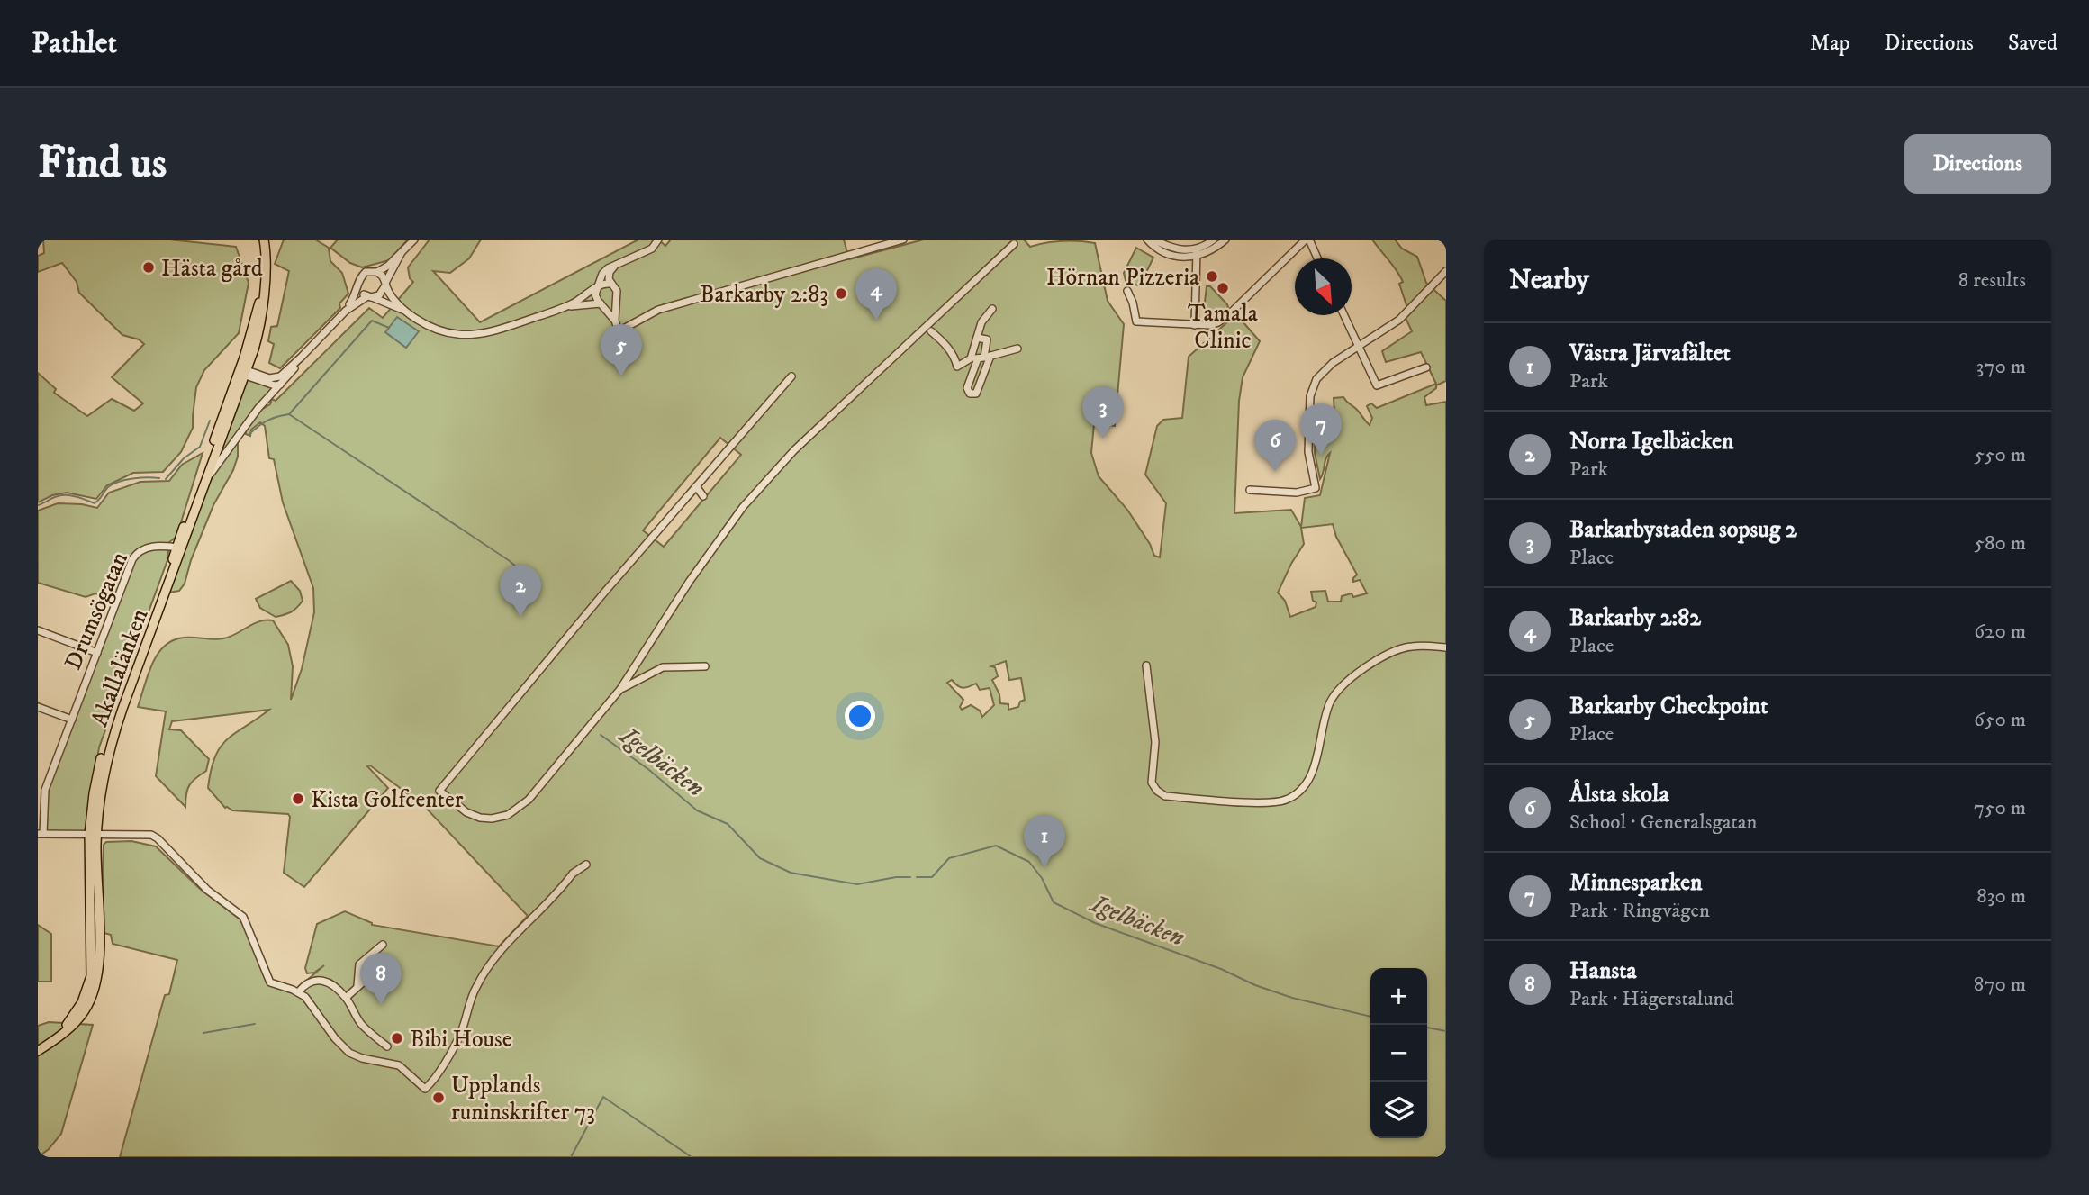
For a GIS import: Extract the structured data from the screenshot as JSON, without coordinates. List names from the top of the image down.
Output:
{
  "streets": {
    "main road": ["Akallalänken"],
    "street": ["Drumsögatan"]
  },
  "crossings": [
    ["Drumsögatan", "Akallalänken"]
  ],
  "water": ["Igelbäcken"],
  "places": [
    "Hästa gård",
    "Hörnan Pizzeria",
    "Tamala Clinic",
    "Barkarby 2:83",
    "Kista Golfcenter",
    "Bibi House",
    "Upplands runinskrifter 73"
  ],
  "north": "bottom right",
  "page": {
    "header": "Pathlet",
    "nav": ["Map", "Directions", "Saved"],
    "buttons": "Directions",
    "title": "Find us",
    "heading": ["Nearby", "8 results"],
    "pins": [
      "4",
      "5",
      "3",
      "7",
      "6",
      "2",
      "1",
      "8"
    ],
    "list": [
      {
        "mark": "1",
        "name": "Västra Järvafältet",
        "note": "Park",
        "value": "370 m"
      },
      {
        "mark": "2",
        "name": "Norra Igelbäcken",
        "note": "Park",
        "value": "550 m"
      },
      {
        "mark": "3",
        "name": "Barkarbystaden sopsug 2",
        "note": "Place",
        "value": "580 m"
      },
      {
        "mark": "4",
        "name": "Barkarby 2:82",
        "note": "Place",
        "value": "620 m"
      },
      {
        "mark": "5",
        "name": "Barkarby Checkpoint",
        "note": "Place",
        "value": "650 m"
      },
      {
        "mark": "6",
        "name": "Ålsta skola",
        "note": "School · Generalsgatan",
        "value": "750 m"
      },
      {
        "mark": "7",
        "name": "Minnesparken",
        "note": "Park · Ringvägen",
        "value": "830 m"
      },
      {
        "mark": "8",
        "name": "Hansta",
        "note": "Park · Hägerstalund",
        "value": "870 m"
      }
    ],
    "map_buttons": ["+", "−"]
  }
}
